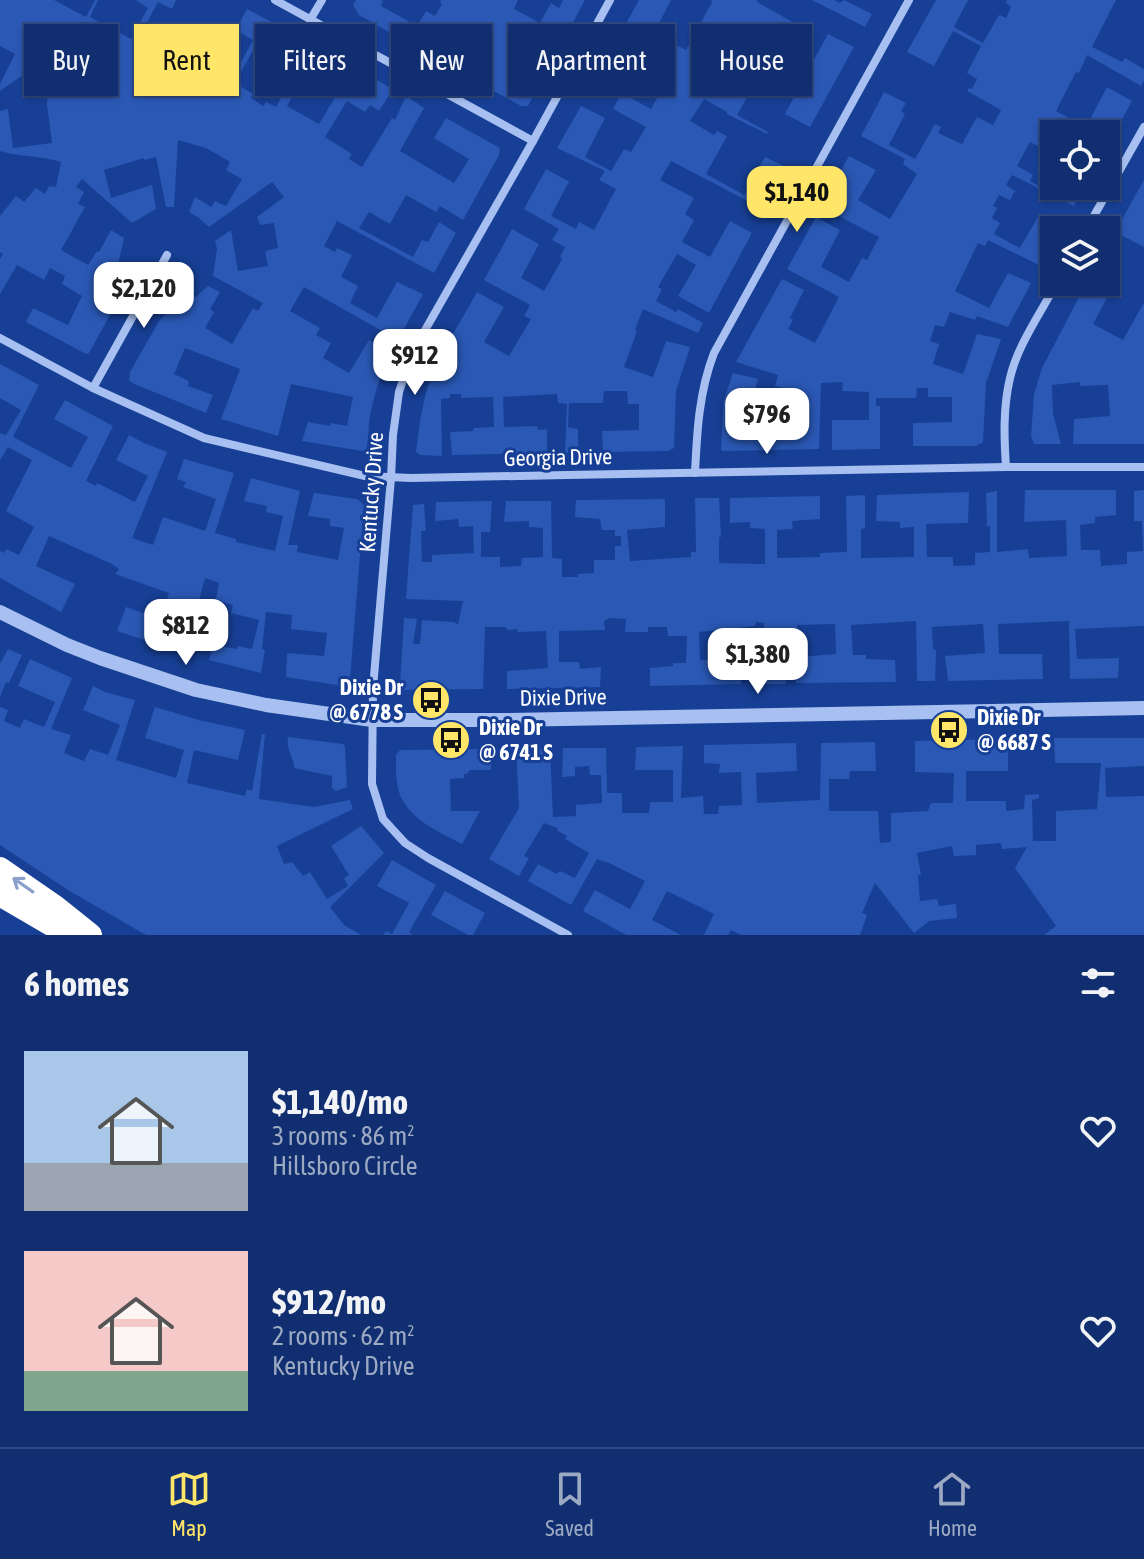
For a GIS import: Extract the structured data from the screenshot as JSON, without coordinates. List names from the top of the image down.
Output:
{
  "streets": {
    "street": ["Georgia Drive", "Kentucky Drive", "Dixie Drive"]
  },
  "crossings": [
    ["Georgia Drive", "Kentucky Drive"],
    ["Kentucky Drive", "Dixie Drive"]
  ],
  "places": {
    "bus stop": ["Dixie Dr @ 6778 S", "Dixie Dr @ 6687 S", "Dixie Dr @ 6741 S"]
  },
  "page": {
    "chip": [
      "Buy",
      "Rent",
      "Filters",
      "New",
      "Apartment",
      "House"
    ],
    "price": [
      "$1,140",
      "$2,120",
      "$912",
      "$796",
      "$812",
      "$1,380"
    ],
    "heading": "6 homes",
    "list": [
      {
        "name": "$1,140/mo",
        "note": "3 rooms · 86 m² · Hillsboro Circle"
      },
      {
        "name": "$912/mo",
        "note": "2 rooms · 62 m² · Kentucky Drive"
      }
    ],
    "tabs": ["Map", "Saved", "Home"]
  }
}
